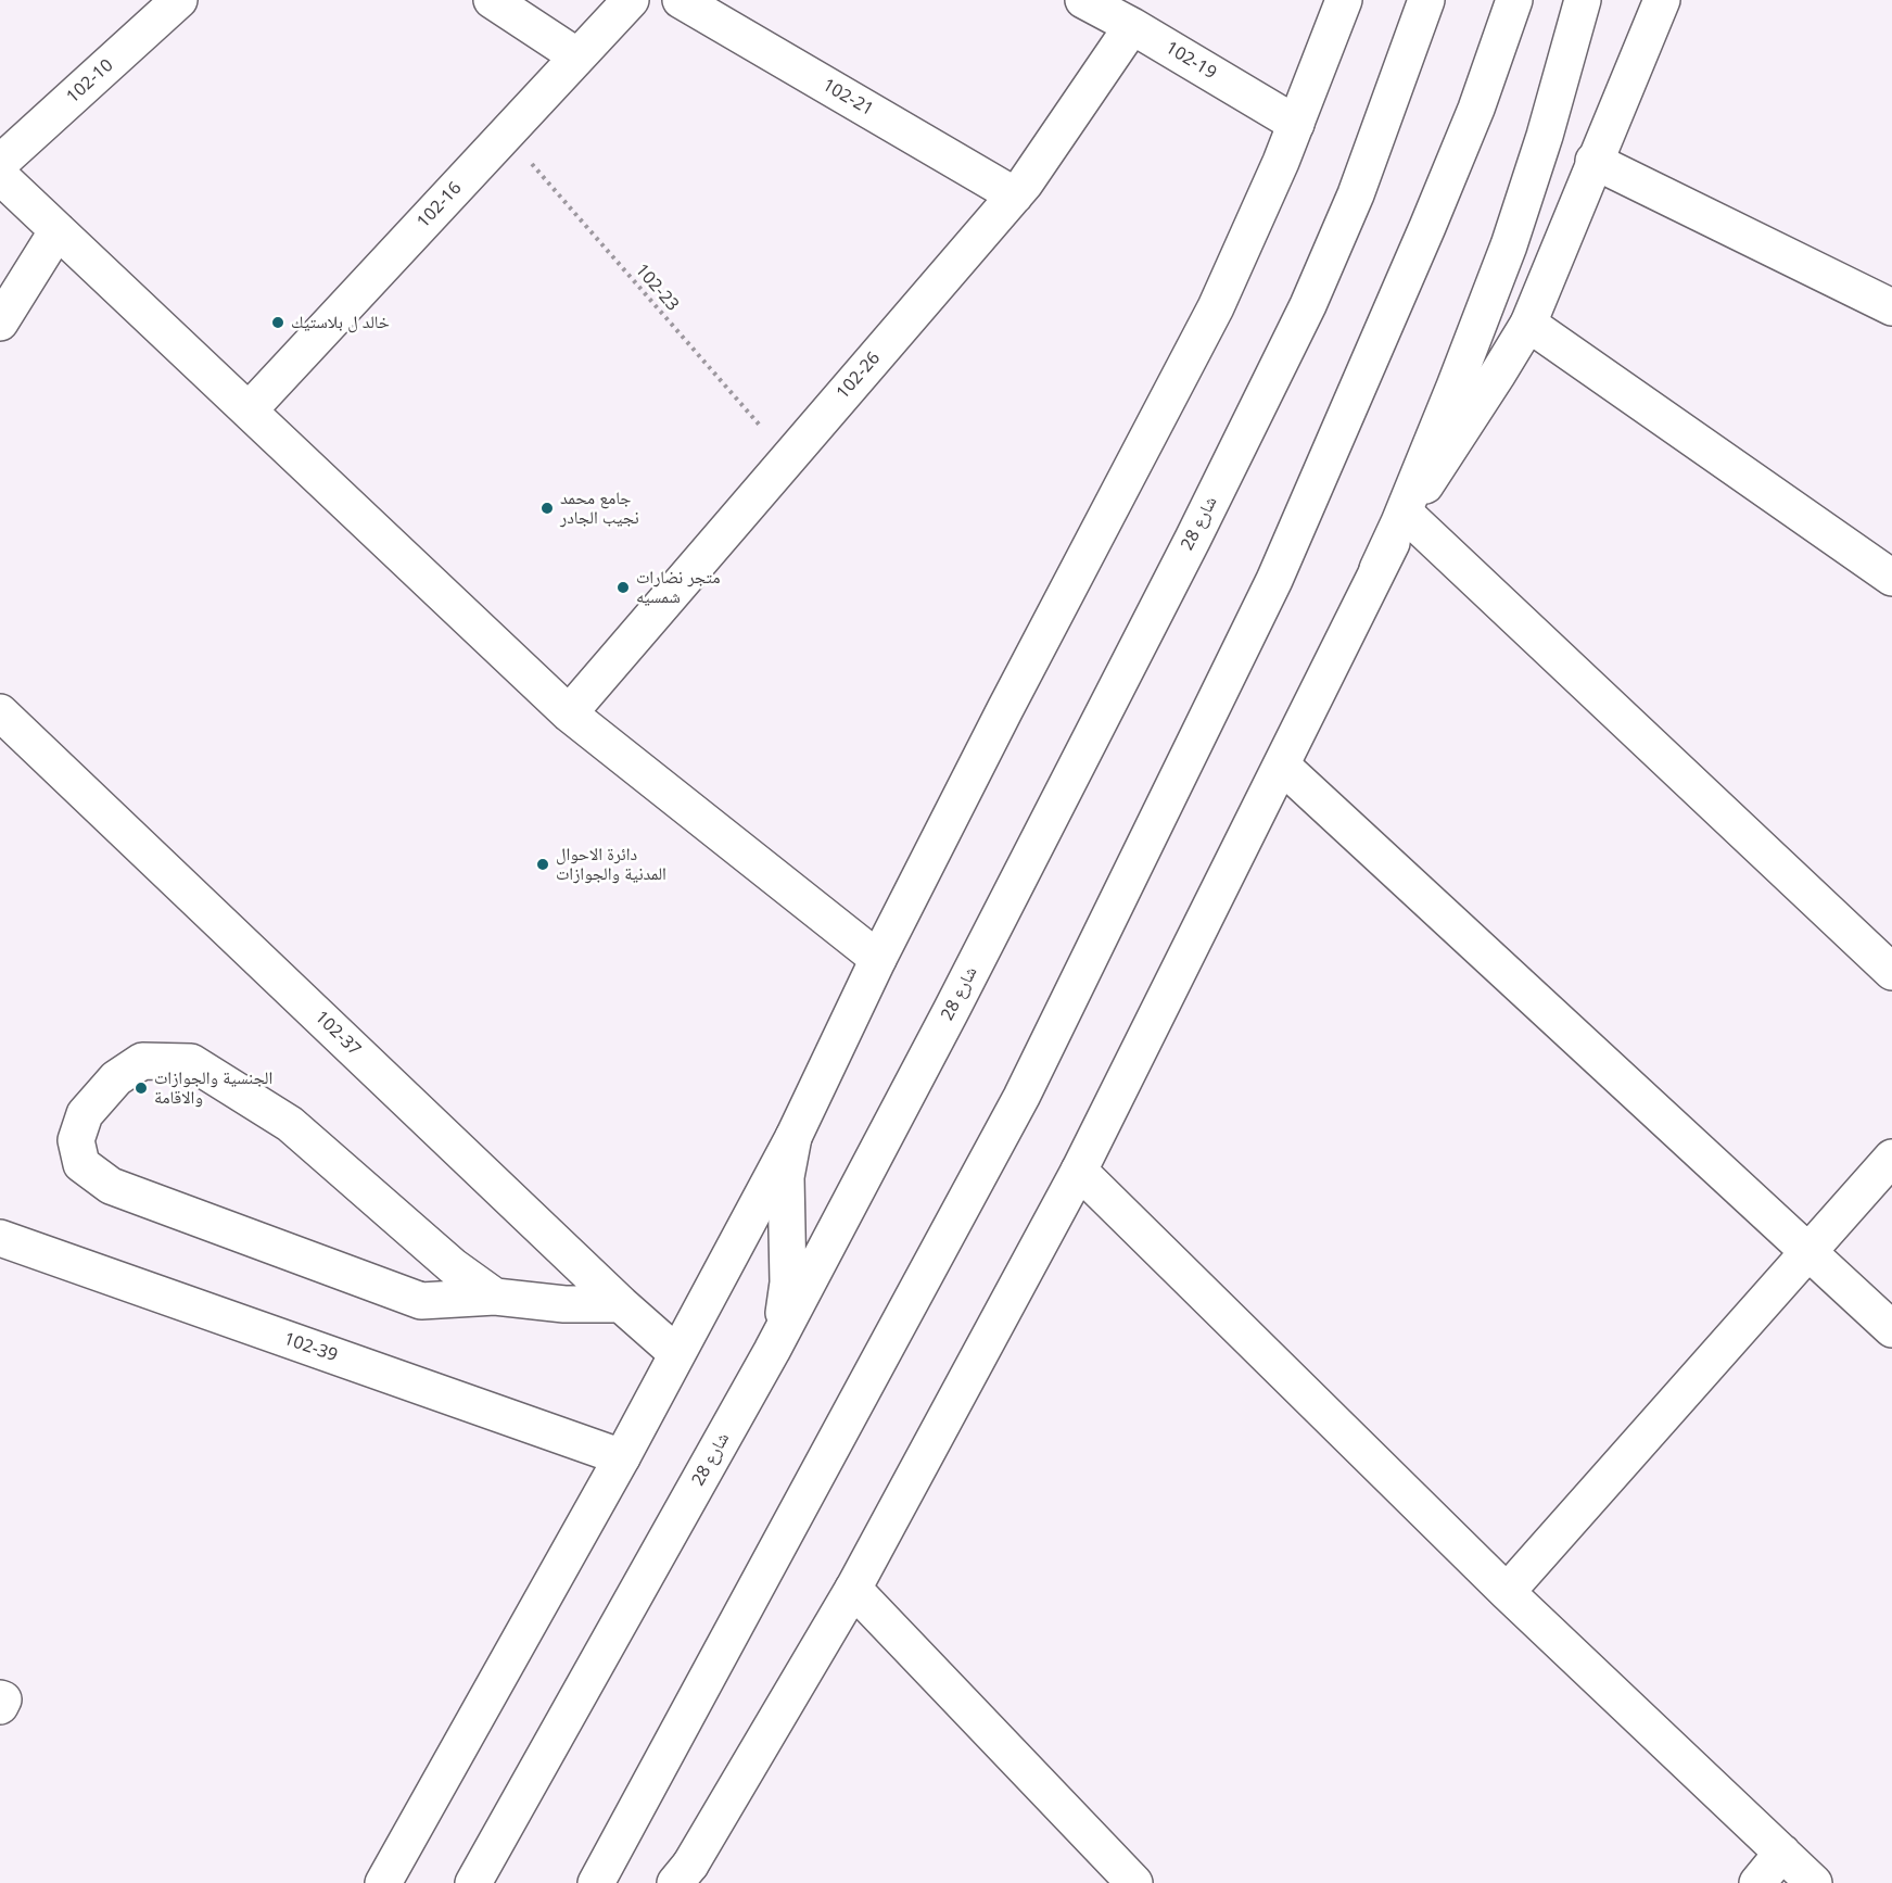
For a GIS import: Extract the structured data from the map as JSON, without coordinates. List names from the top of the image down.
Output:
{
  "streets": {
    "main road": [
      "102-19",
      "102-10",
      "102-21",
      "102-16",
      "102-26",
      "شارع 28",
      "102-37",
      "102-39"
    ],
    "path": ["102-23"]
  },
  "crossings": [
    ["102-19", "102-26"],
    ["102-21", "102-26"],
    ["102-16", "102-23"],
    ["102-23", "102-26"]
  ],
  "places": [
    "خالد ل بلاستيك",
    "جامع محمد نجيب الجادر",
    "متجر نضارات شمسيه",
    "دائرة الاحوال المدنية والجوازات",
    "الجنسية والجوازات والاقامة"
  ]
}
